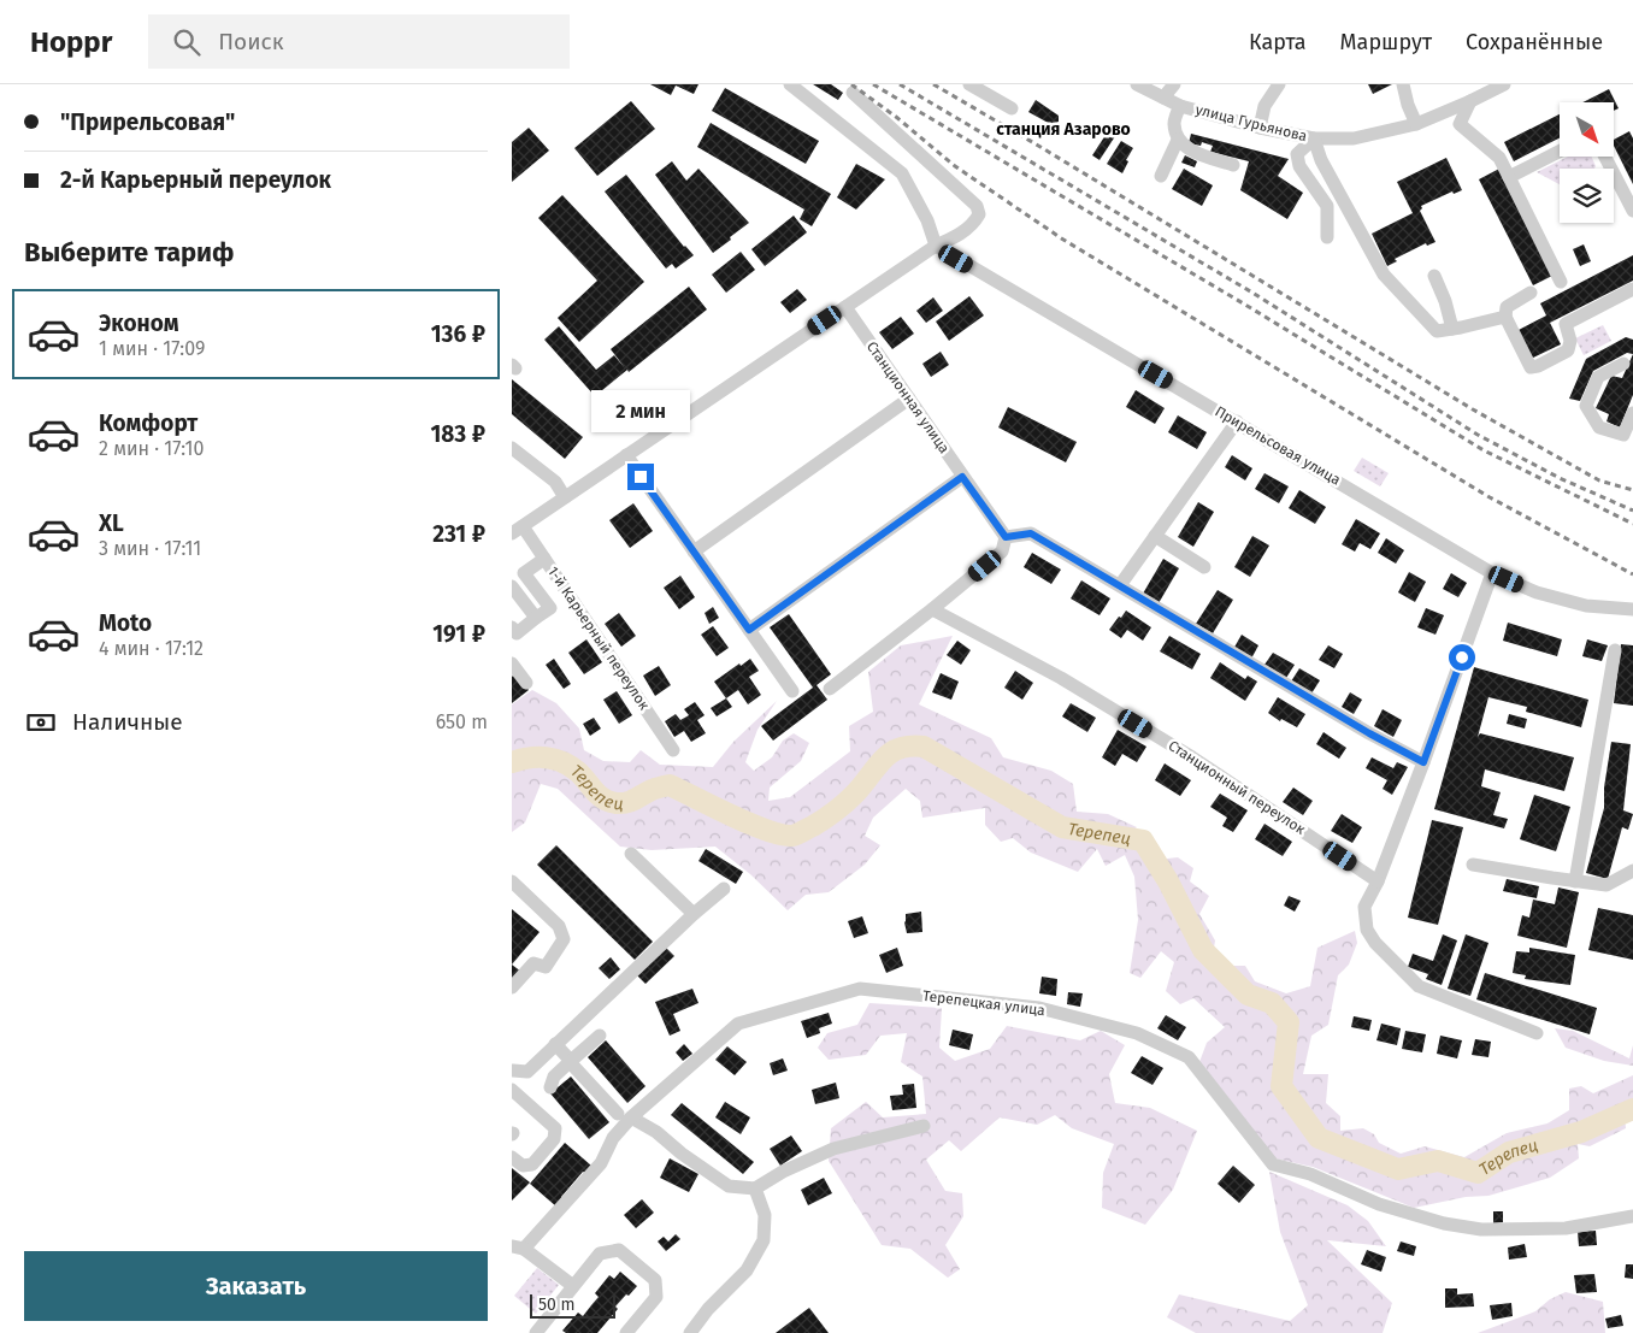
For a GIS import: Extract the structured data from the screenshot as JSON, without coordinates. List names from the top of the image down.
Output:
{
  "streets": {
    "street": [
      "улица Гурьянова",
      "Станционная улица",
      "Прирельсовая улица",
      "1-й Карьерный переулок",
      "Станционный переулок",
      "Терепецкая улица"
    ]
  },
  "districts": ["станция Азарово"],
  "water": ["Терепец"],
  "scale_bar": "50 m",
  "north": "bottom right",
  "page": {
    "header": "Hoppr",
    "search": "Поиск",
    "nav": ["Карта", "Маршрут", "Сохранённые"],
    "banner": ["\"Прирельсовая\"", "2-й Карьерный переулок"],
    "heading": "Выберите тариф",
    "list": [
      {
        "name": "Эконом",
        "note": "1 мин · 17:09",
        "value": "136 ₽"
      },
      {
        "name": "Комфорт",
        "note": "2 мин · 17:10",
        "value": "183 ₽"
      },
      {
        "name": "XL",
        "note": "3 мин · 17:11",
        "value": "231 ₽"
      },
      {
        "name": "Moto",
        "note": "4 мин · 17:12",
        "value": "191 ₽"
      }
    ],
    "bubble": "2 мин",
    "pay": ["Наличные", "650 m"],
    "buttons": "Заказать",
    "scale": "50 m"
  }
}
